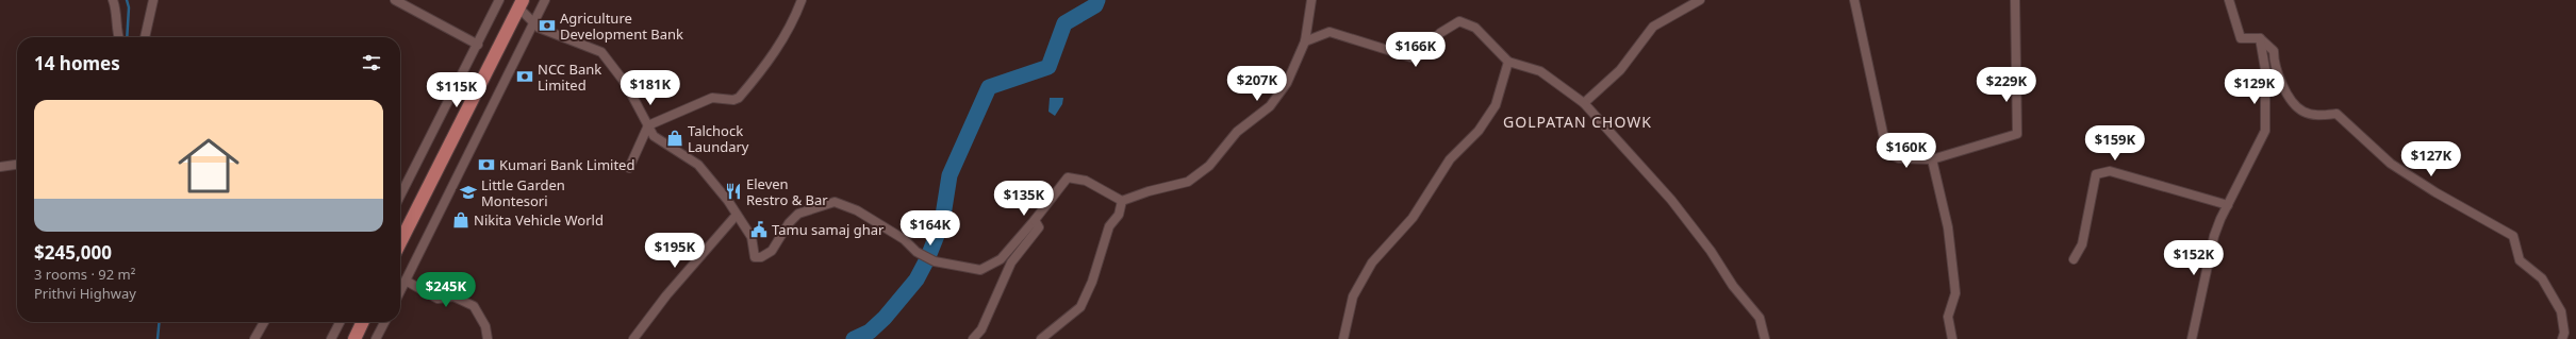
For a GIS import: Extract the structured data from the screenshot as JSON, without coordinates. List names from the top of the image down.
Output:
{
  "districts": ["GOLPATAN CHOWK"],
  "places": {
    "bank": ["Agriculture Development Bank", "NCC Bank Limited", "Kumari Bank Limited"],
    "shop": ["Talchock Laundary", "Nikita Vehicle World"],
    "restaurant": ["Eleven Restro & Bar"],
    "school or university": ["Little Garden Montesori"],
    "public building": ["Tamu samaj ghar"]
  },
  "page": {
    "price": [
      "$166K",
      "$207K",
      "$229K",
      "$129K",
      "$181K",
      "$115K",
      "$159K",
      "$160K",
      "$127K",
      "$135K",
      "$164K",
      "$195K",
      "$152K",
      "$245K"
    ],
    "heading": "14 homes",
    "list": [
      {
        "name": "$245,000",
        "note": "3 rooms · 92 m² · Prithvi Highway"
      }
    ]
  }
}
